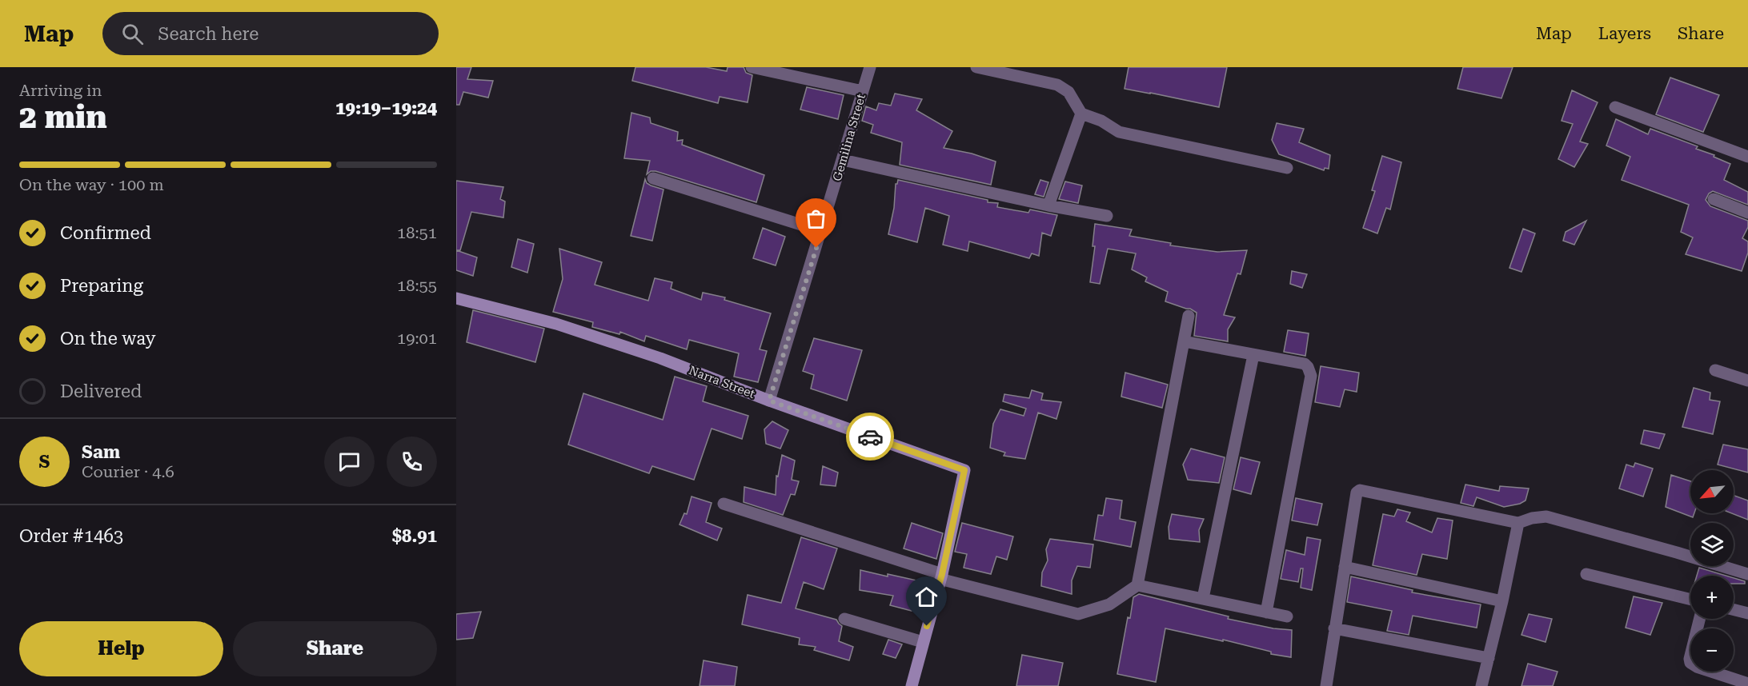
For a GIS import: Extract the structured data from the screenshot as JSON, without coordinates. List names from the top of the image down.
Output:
{
  "streets": {
    "street": ["Gemilina Street", "Narra Street"]
  },
  "crossings": [
    ["Gemilina Street", "Narra Street"]
  ],
  "north": "bottom left",
  "page": {
    "header": "Map",
    "search": "Search here",
    "nav": ["Map", "Layers", "Share"],
    "heading": ["2 min", "Arriving in", "19:19–19:24"],
    "panel": [
      "Sam",
      "Courier · 4.6",
      "Order #1463",
      "$8.91"
    ],
    "bar": "On the way · 100 m",
    "list": [
      ["Confirmed", "18:51"],
      ["Preparing", "18:55"],
      ["On the way", "19:01"],
      "Delivered"
    ],
    "round": "S",
    "map_buttons": ["+", "−"],
    "buttons": ["Help", "Share"]
  }
}
